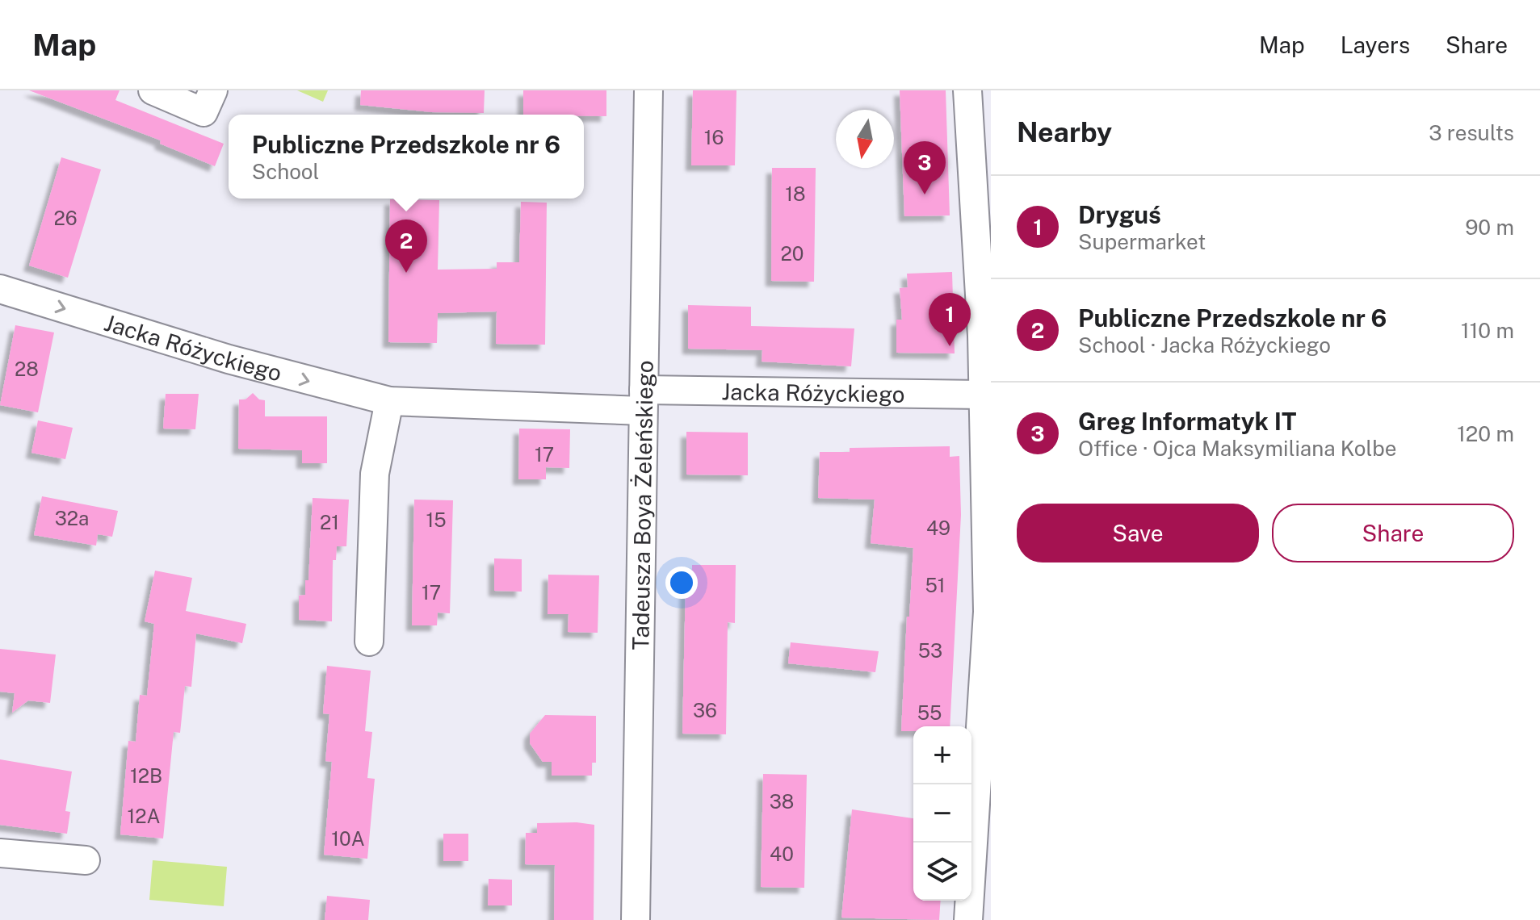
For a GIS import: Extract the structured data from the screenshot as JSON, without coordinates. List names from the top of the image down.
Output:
{
  "streets": {
    "street": ["Jacka Różyckiego", "Tadeusza Boya Żeleńskiego"]
  },
  "crossings": [
    ["Jacka Różyckiego", "Tadeusza Boya Żeleńskiego"]
  ],
  "one_way": ["Jacka Różyckiego"],
  "house_numbers": [
    "16",
    "18",
    "26",
    "20",
    "28",
    "17",
    "32a",
    "15",
    "21",
    "49",
    "51",
    "17",
    "53",
    "36",
    "55",
    "12B",
    "38",
    "12A",
    "10A",
    "40"
  ],
  "north": "bottom",
  "page": {
    "header": "Map",
    "nav": ["Map", "Layers", "Share"],
    "heading": ["Nearby", "3 results"],
    "popup": ["Publiczne Przedszkole nr 6", "School"],
    "pins": ["3", "2", "1"],
    "list": [
      {
        "mark": "1",
        "name": "Dryguś",
        "note": "Supermarket",
        "value": "90 m"
      },
      {
        "mark": "2",
        "name": "Publiczne Przedszkole nr 6",
        "note": "School · Jacka Różyckiego",
        "value": "110 m"
      },
      {
        "mark": "3",
        "name": "Greg Informatyk IT",
        "note": "Office · Ojca Maksymiliana Kolbe",
        "value": "120 m"
      }
    ],
    "buttons": ["Save", "Share"],
    "map_buttons": ["+", "−"]
  }
}
